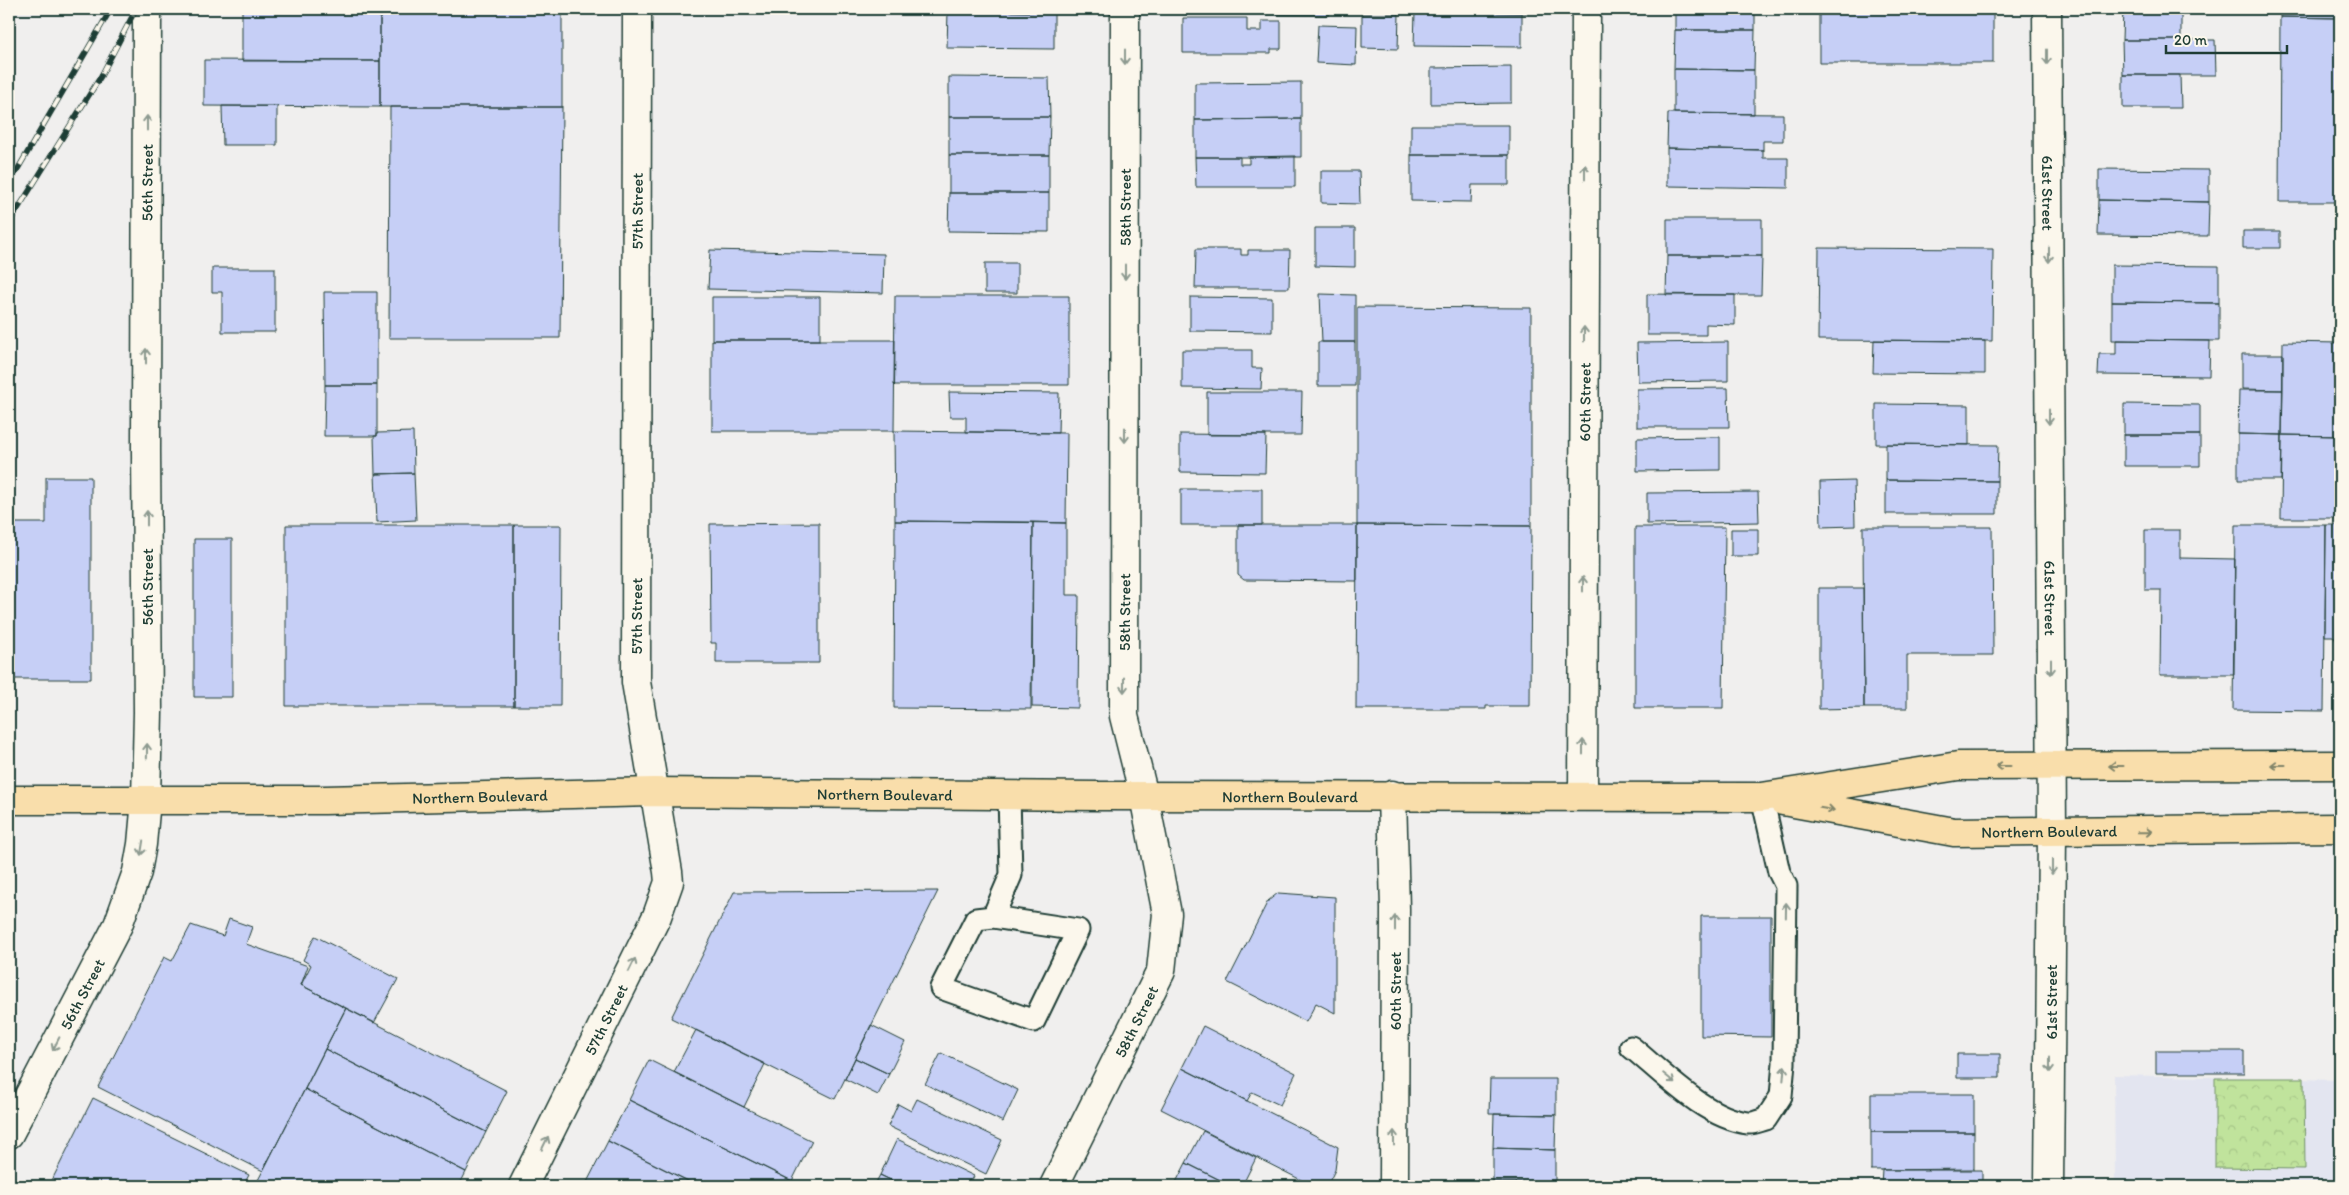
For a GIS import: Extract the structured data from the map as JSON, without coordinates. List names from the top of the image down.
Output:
{
  "streets": {
    "main road": ["Northern Boulevard"],
    "street": [
      "56th Street",
      "61st Street",
      "58th Street",
      "57th Street",
      "60th Street"
    ]
  },
  "crossings": [
    ["56th Street", "Northern Boulevard"],
    ["61st Street", "Northern Boulevard"],
    ["58th Street", "Northern Boulevard"],
    ["57th Street", "Northern Boulevard"],
    ["60th Street", "Northern Boulevard"]
  ],
  "one_way": ["61st Street", "58th Street", "60th Street"],
  "scale_bar": "20 m"
}
